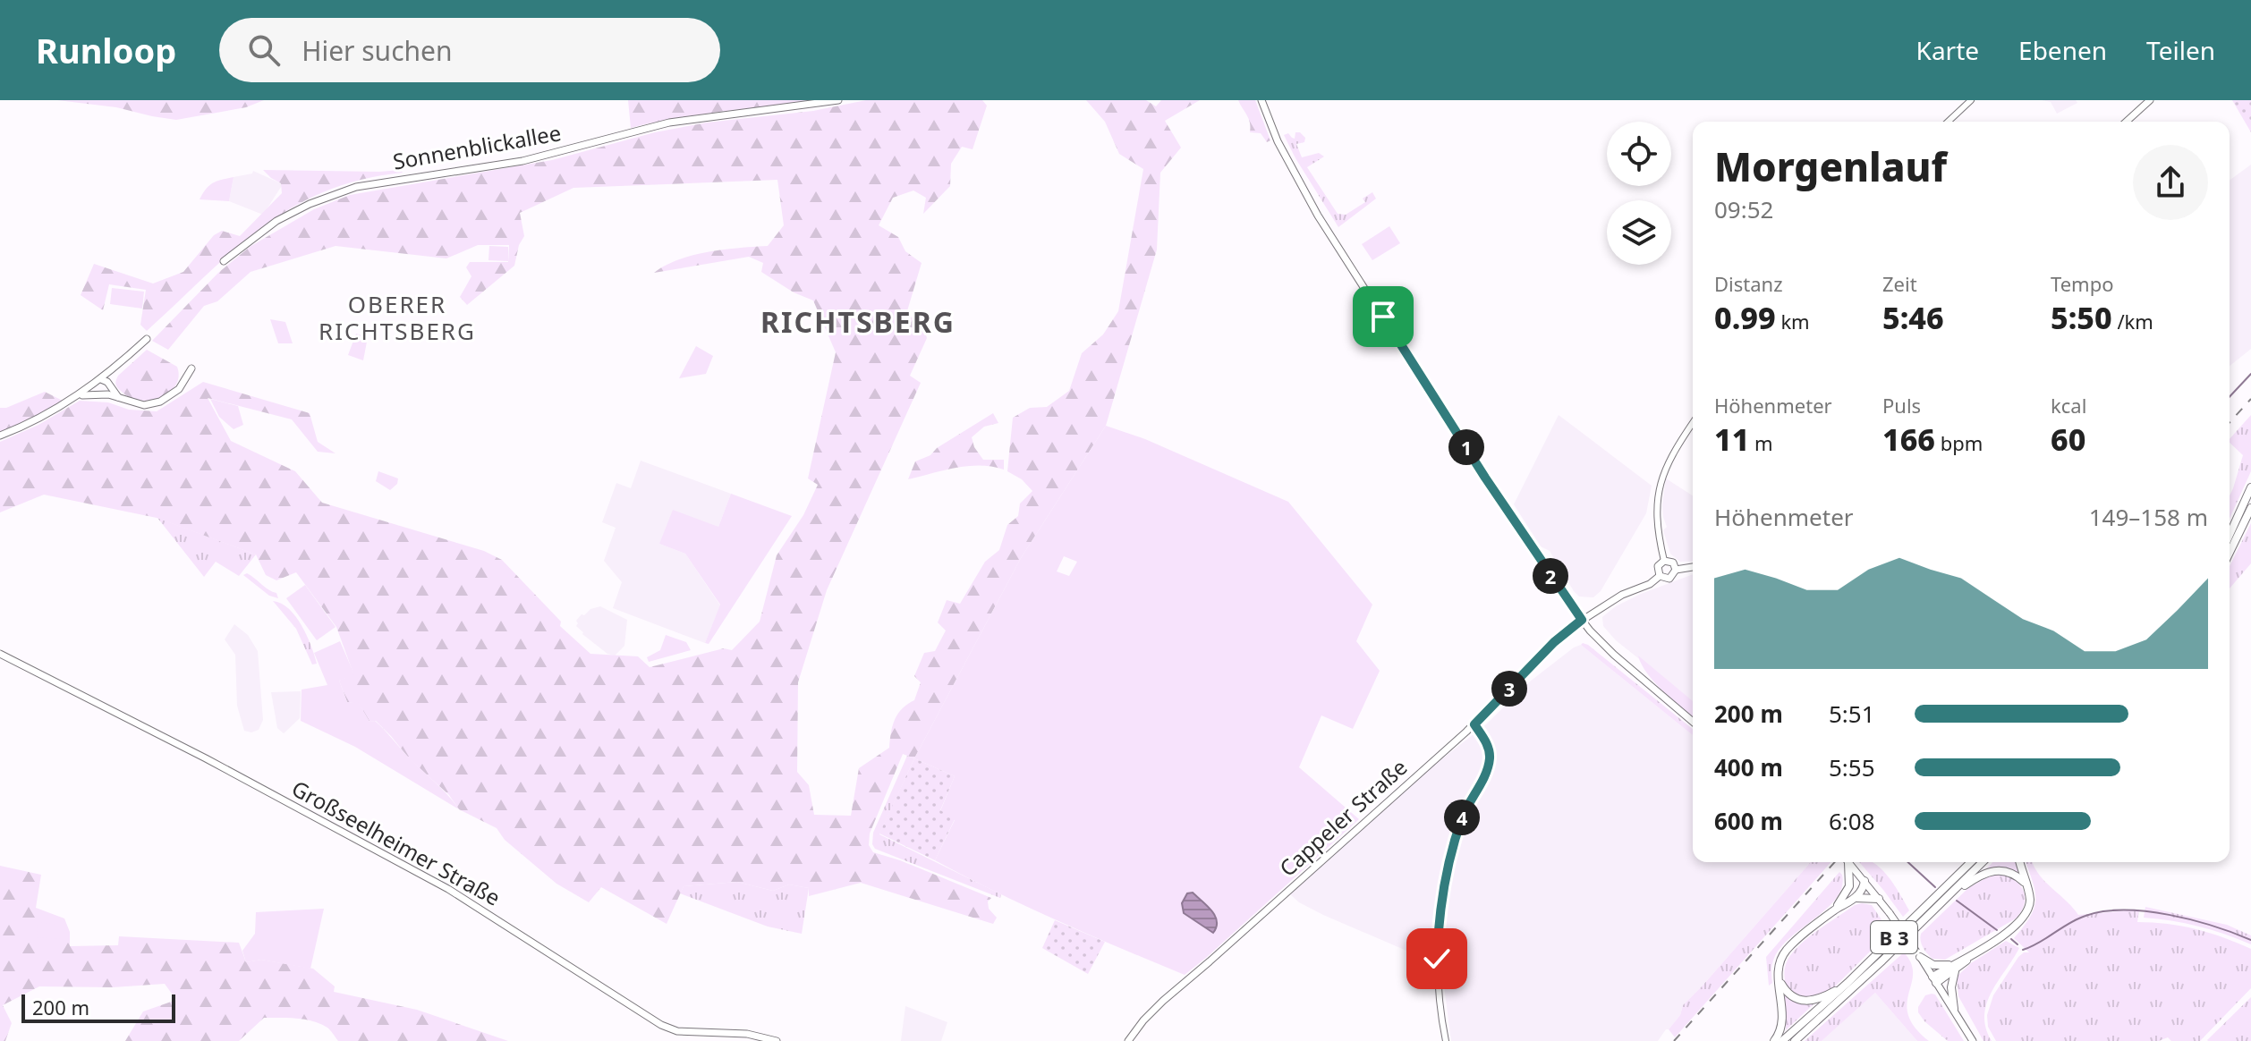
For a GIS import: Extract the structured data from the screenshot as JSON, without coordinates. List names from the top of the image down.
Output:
{
  "streets": {
    "highway": ["B 3"],
    "main road": ["Sonnenblickallee", "Cappeler Straße", "Großseelheimer Straße"]
  },
  "districts": ["OBERER RICHTSBERG", "RICHTSBERG"],
  "scale_bar": "200 m",
  "page": {
    "header": "Runloop",
    "search": "Hier suchen",
    "nav": ["Karte", "Ebenen", "Teilen"],
    "heading": ["Morgenlauf", "09:52"],
    "stats": [
      ["Distanz", "0.99 km"],
      ["Zeit", "5:46"],
      ["Tempo", "5:50 /km"],
      ["Höhenmeter", "11 m"],
      ["Puls", "166 bpm"],
      ["kcal", "60"]
    ],
    "pins": [
      "1",
      "2",
      "3",
      "4"
    ],
    "chart": ["Höhenmeter", "149–158 m"],
    "list": [
      {
        "name": "200 m",
        "note": "5:51"
      },
      {
        "name": "400 m",
        "note": "5:55"
      },
      {
        "name": "600 m",
        "note": "6:08"
      }
    ],
    "scale": "200 m"
  }
}
